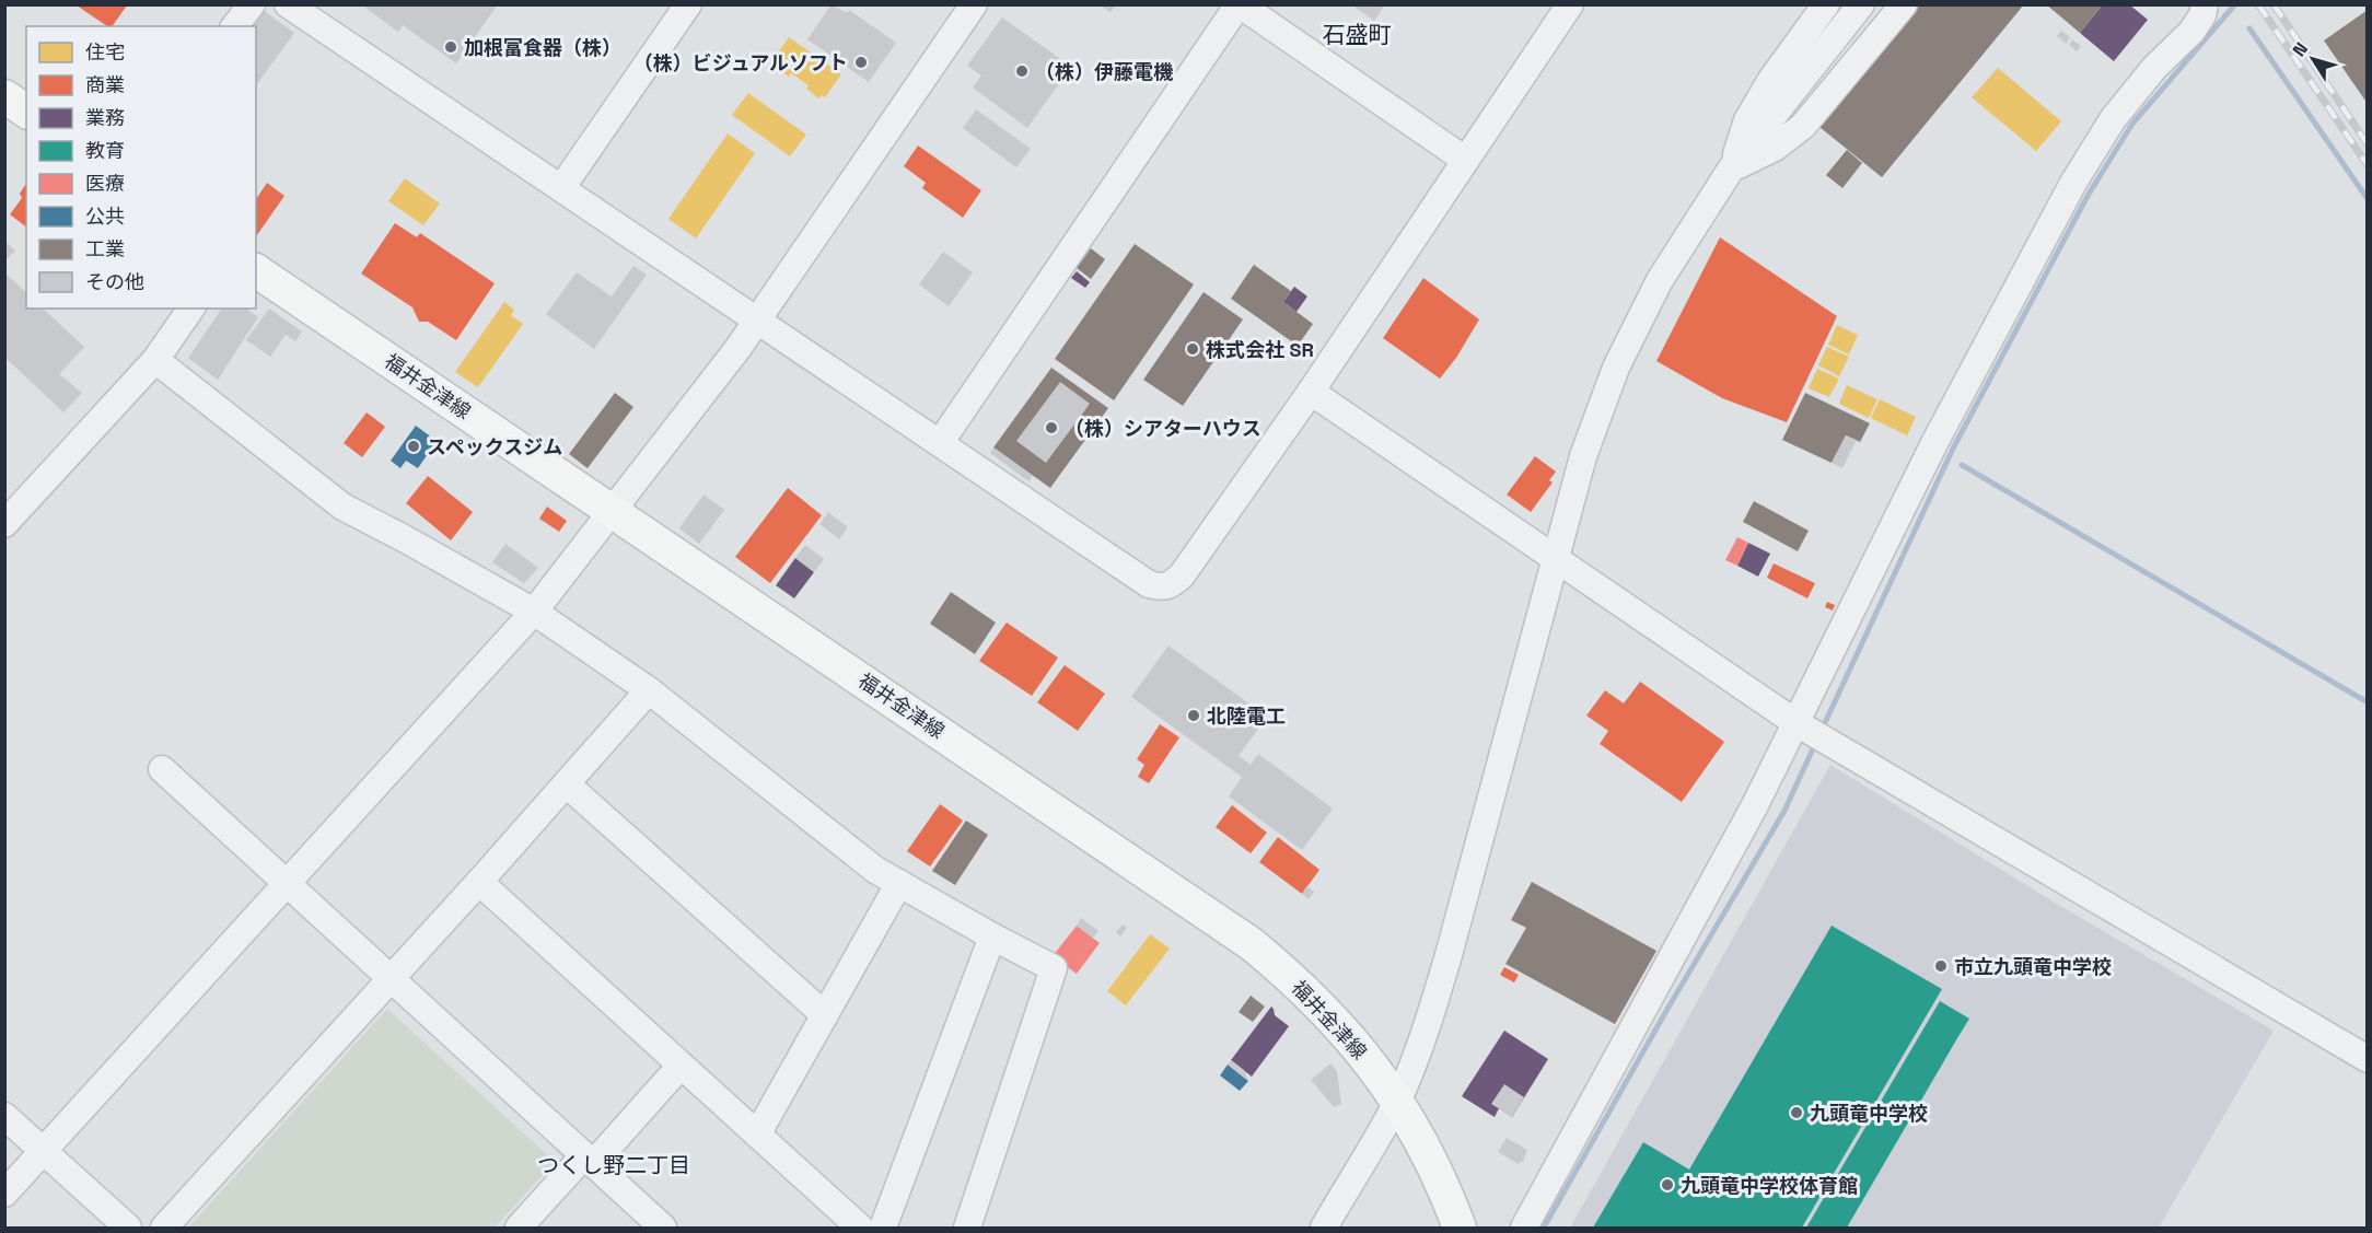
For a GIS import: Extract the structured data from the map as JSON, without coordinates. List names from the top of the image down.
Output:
{
  "streets": {
    "main road": ["福井金津線"]
  },
  "districts": ["石盛町", "つくし野二丁目"],
  "places": [
    "加根富食器（株）",
    "（株）ビジュアルソフト",
    "（株）伊藤電機",
    "株式会社 SR",
    "（株）シアターハウス",
    "スペックスジム",
    "北陸電工",
    "市立九頭竜中学校",
    "九頭竜中学校",
    "九頭竜中学校体育館"
  ],
  "legend": [
    "住宅",
    "商業",
    "業務",
    "教育",
    "医療",
    "公共",
    "工業",
    "その他"
  ],
  "north": "top left"
}
